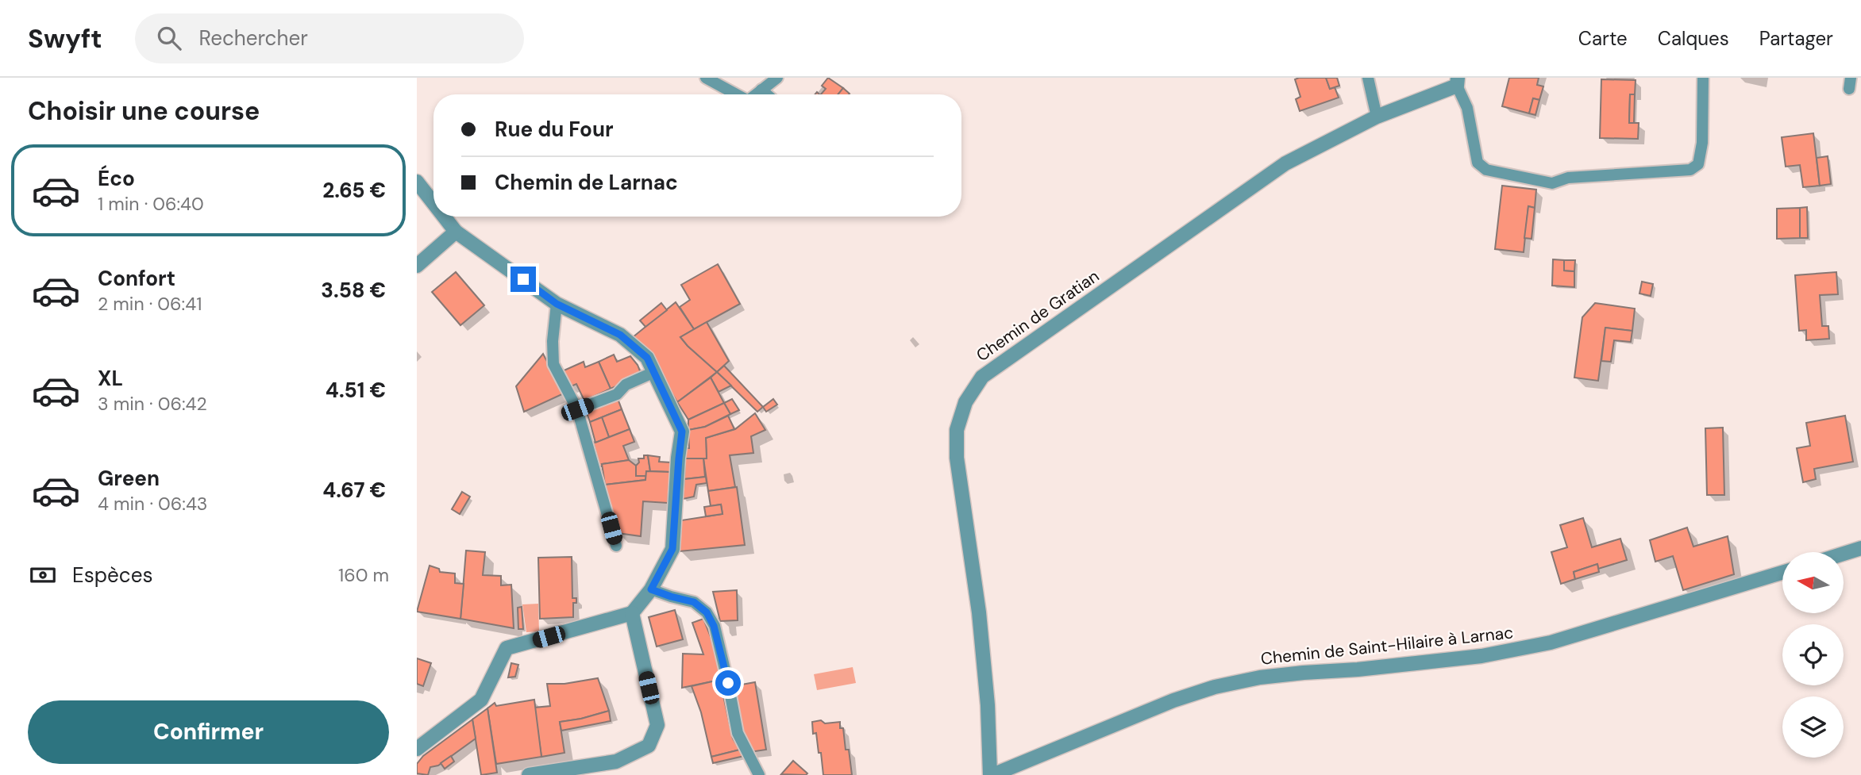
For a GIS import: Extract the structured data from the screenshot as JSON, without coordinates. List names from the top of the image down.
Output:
{
  "streets": {
    "street": ["Chemin de Gratian", "Chemin de Saint-Hilaire à Larnac"]
  },
  "crossings": [
    ["Chemin de Gratian", "Chemin de Saint-Hilaire à Larnac"]
  ],
  "north": "left",
  "page": {
    "header": "Swyft",
    "search": "Rechercher",
    "nav": ["Carte", "Calques", "Partager"],
    "heading": "Choisir une course",
    "banner": ["Rue du Four", "Chemin de Larnac"],
    "list": [
      {
        "name": "Éco",
        "note": "1 min · 06:40",
        "value": "2.65 €"
      },
      {
        "name": "Confort",
        "note": "2 min · 06:41",
        "value": "3.58 €"
      },
      {
        "name": "XL",
        "note": "3 min · 06:42",
        "value": "4.51 €"
      },
      {
        "name": "Green",
        "note": "4 min · 06:43",
        "value": "4.67 €"
      }
    ],
    "pay": ["Espèces", "160 m"],
    "buttons": "Confirmer"
  }
}
